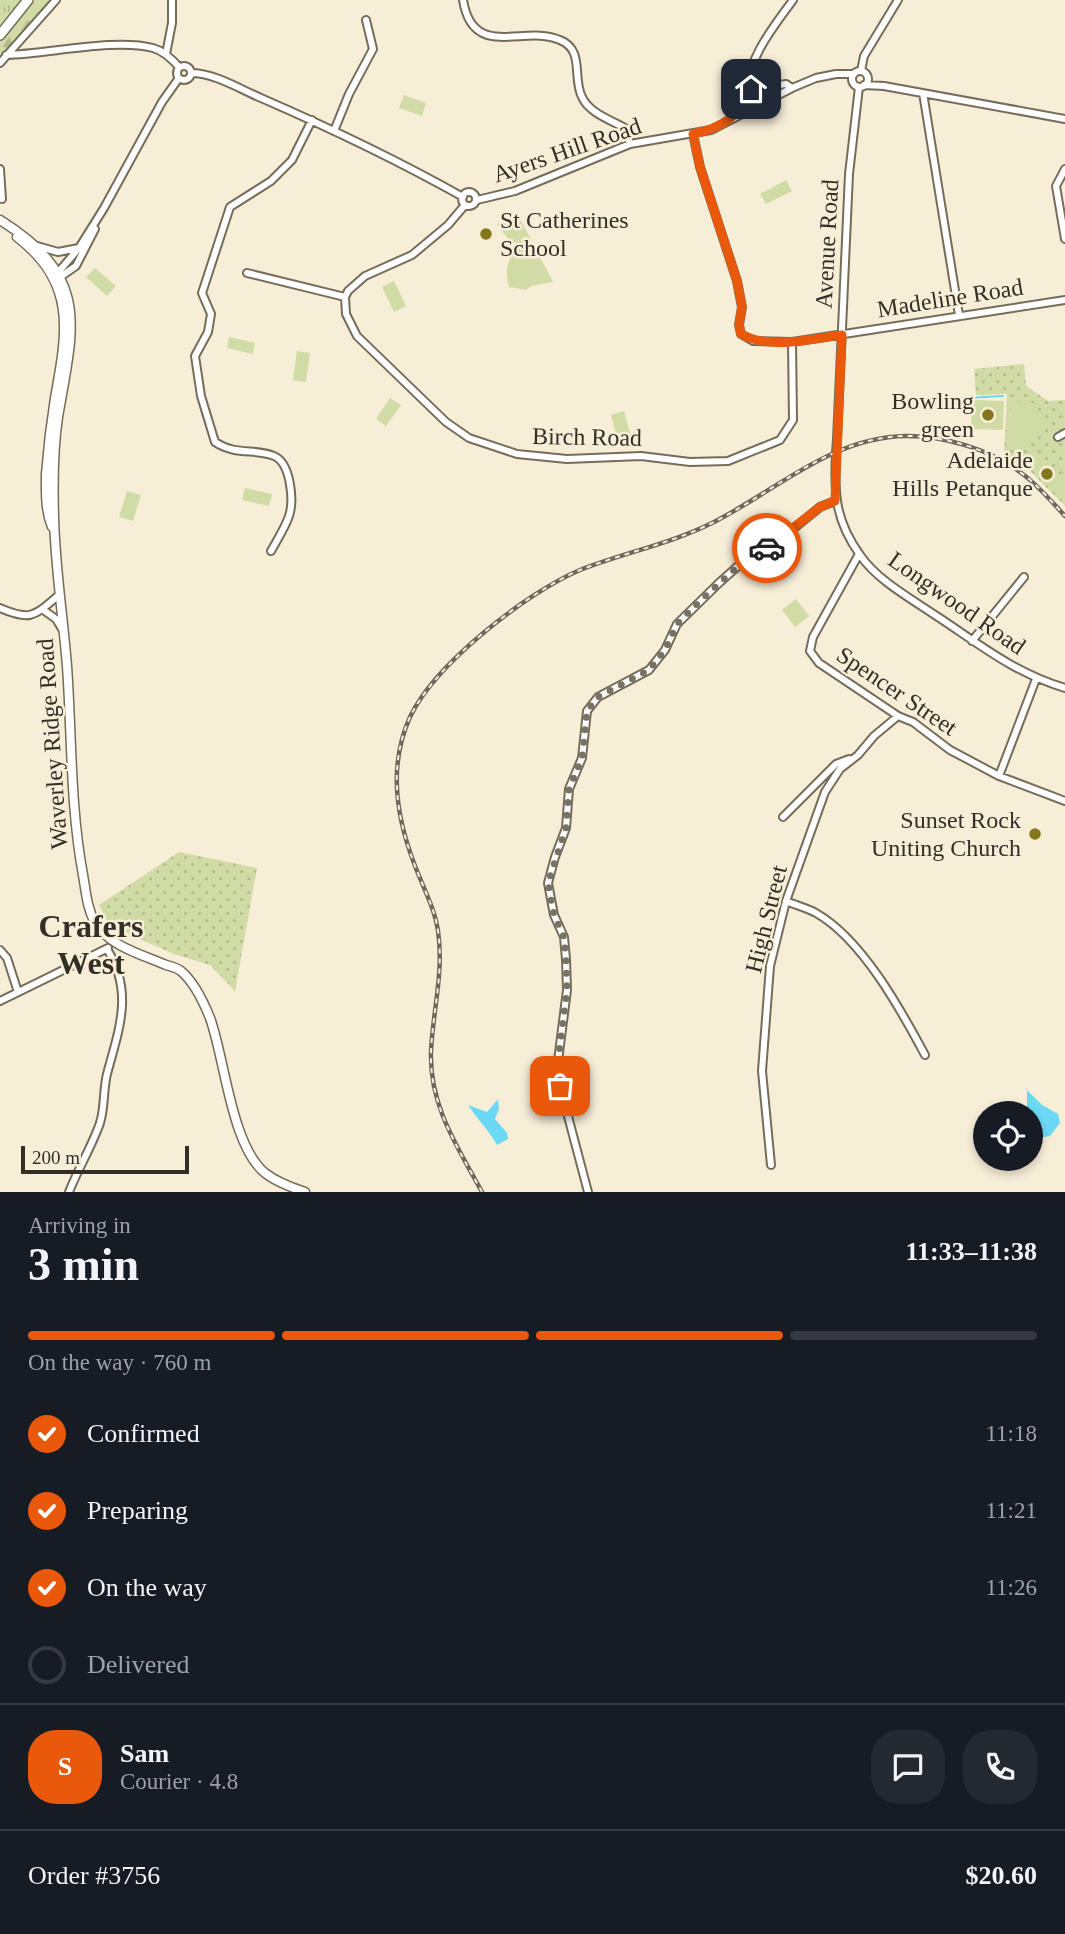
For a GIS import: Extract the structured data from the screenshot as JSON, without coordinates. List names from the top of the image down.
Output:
{
  "streets": {
    "main road": ["Waverley Ridge Road"],
    "street": [
      "Ayers Hill Road",
      "Avenue Road",
      "Madeline Road",
      "Birch Road",
      "Longwood Road",
      "Spencer Street",
      "High Street"
    ]
  },
  "crossings": [
    ["Ayers Hill Road", "Avenue Road"],
    ["Ayers Hill Road", "Madeline Road"],
    ["Avenue Road", "Madeline Road"],
    ["Avenue Road", "Longwood Road"],
    ["Madeline Road", "Birch Road"],
    ["Longwood Road", "Spencer Street"],
    ["Spencer Street", "High Street"]
  ],
  "districts": ["Crafers West"],
  "places": [
    "St Catherines School",
    "Bowling green",
    "Adelaide Hills Petanque",
    "Sunset Rock Uniting Church"
  ],
  "scale_bar": "200 m",
  "page": {
    "scale": "200 m",
    "heading": ["3 min", "Arriving in", "11:33–11:38"],
    "panel": [
      "Sam",
      "Courier · 4.8",
      "Order #3756",
      "$20.60"
    ],
    "bar": "On the way · 760 m",
    "list": [
      ["Confirmed", "11:18"],
      ["Preparing", "11:21"],
      ["On the way", "11:26"],
      "Delivered"
    ],
    "round": "S"
  }
}
